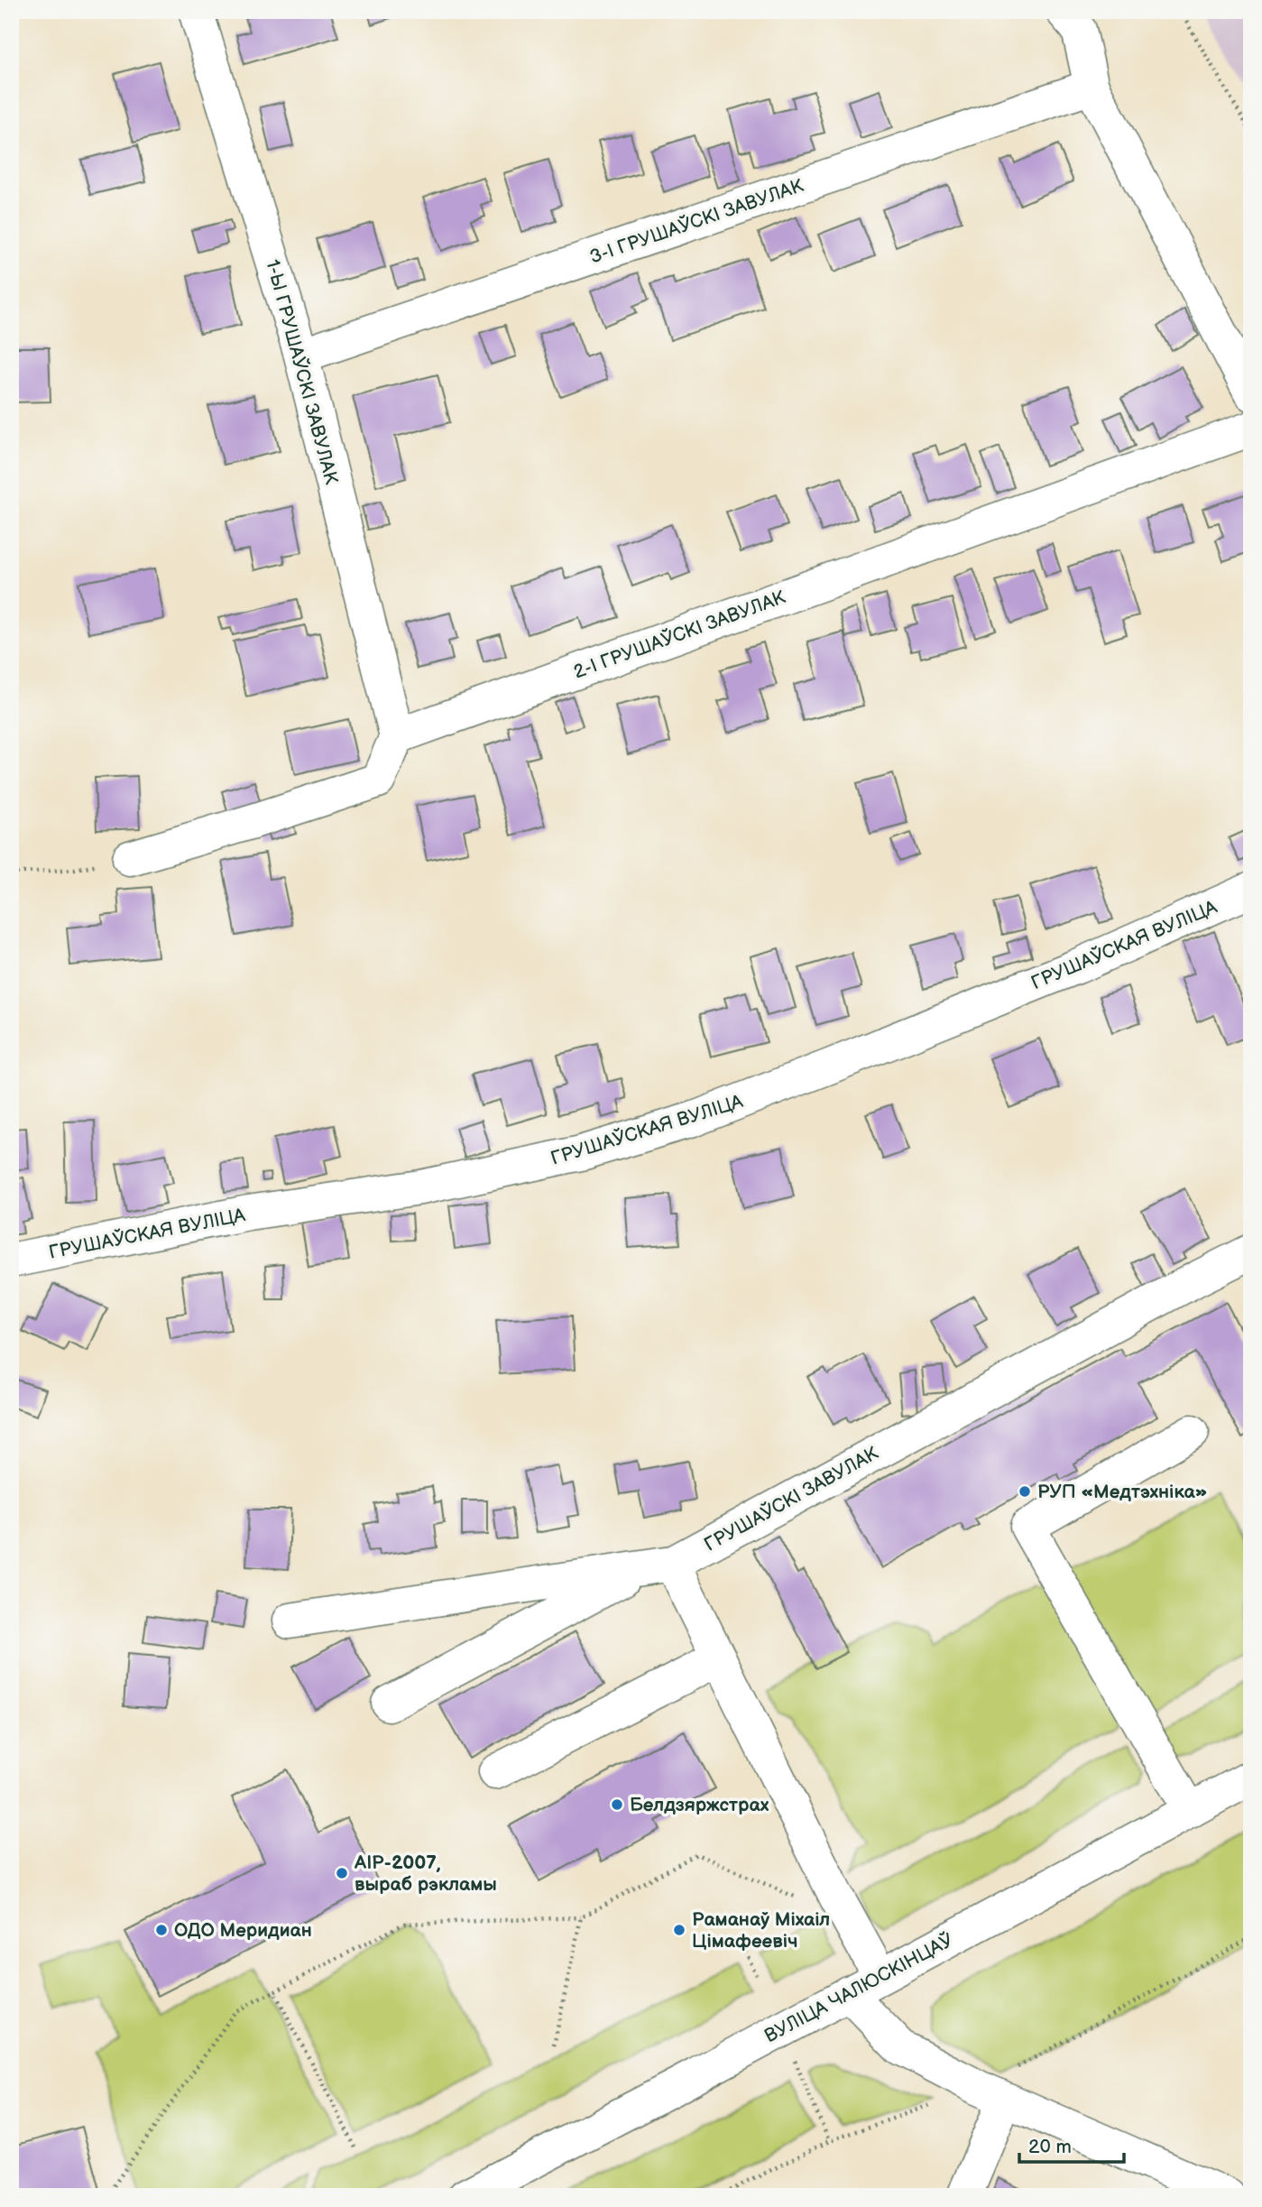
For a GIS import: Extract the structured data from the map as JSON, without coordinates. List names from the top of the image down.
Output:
{
  "streets": {
    "street": [
      "3-І ГРУШАЎСКІ ЗАВУЛАК",
      "1-Ы ГРУШАЎСКІ ЗАВУЛАК",
      "2-І ГРУШАЎСКІ ЗАВУЛАК",
      "ГРУШАЎСКАЯ ВУЛІЦА",
      "ГРУШАЎСКІ ЗАВУЛАК",
      "ВУЛІЦА ЧАЛЮСКІНЦАЎ"
    ]
  },
  "crossings": [
    ["3-І ГРУШАЎСКІ ЗАВУЛАК", "1-Ы ГРУШАЎСКІ ЗАВУЛАК"],
    ["1-Ы ГРУШАЎСКІ ЗАВУЛАК", "2-І ГРУШАЎСКІ ЗАВУЛАК"]
  ],
  "places": [
    "РУП «Медтэхніка»",
    "Белдзяржстрах",
    "АІР-2007, выраб рэкламы",
    "ОДО Меридиан",
    "Раманаў Міхаіл Цімафеевіч"
  ],
  "scale_bar": "20 m"
}
